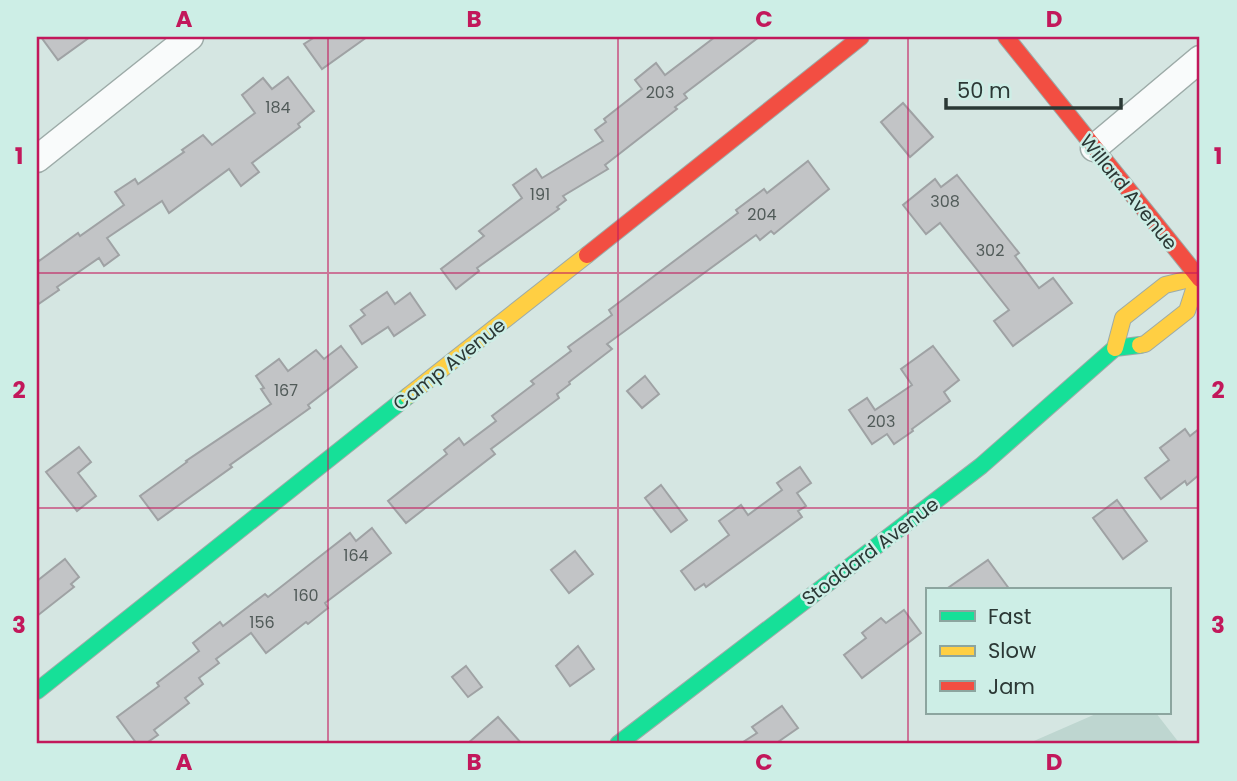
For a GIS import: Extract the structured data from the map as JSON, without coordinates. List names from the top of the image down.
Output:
{
  "streets": {
    "street": ["Willard Avenue", "Camp Avenue", "Stoddard Avenue"]
  },
  "crossings": [
    ["Willard Avenue", "Stoddard Avenue"]
  ],
  "house_numbers": [
    "203",
    "184",
    "191",
    "308",
    "204",
    "302",
    "167",
    "203",
    "164",
    "160",
    "156"
  ],
  "legend": ["Fast", "Slow", "Jam"],
  "scale_bar": "50 m",
  "grid": {
    "columns": [
      "A",
      "B",
      "C",
      "D"
    ],
    "rows": ["1", "2", "3"]
  }
}
